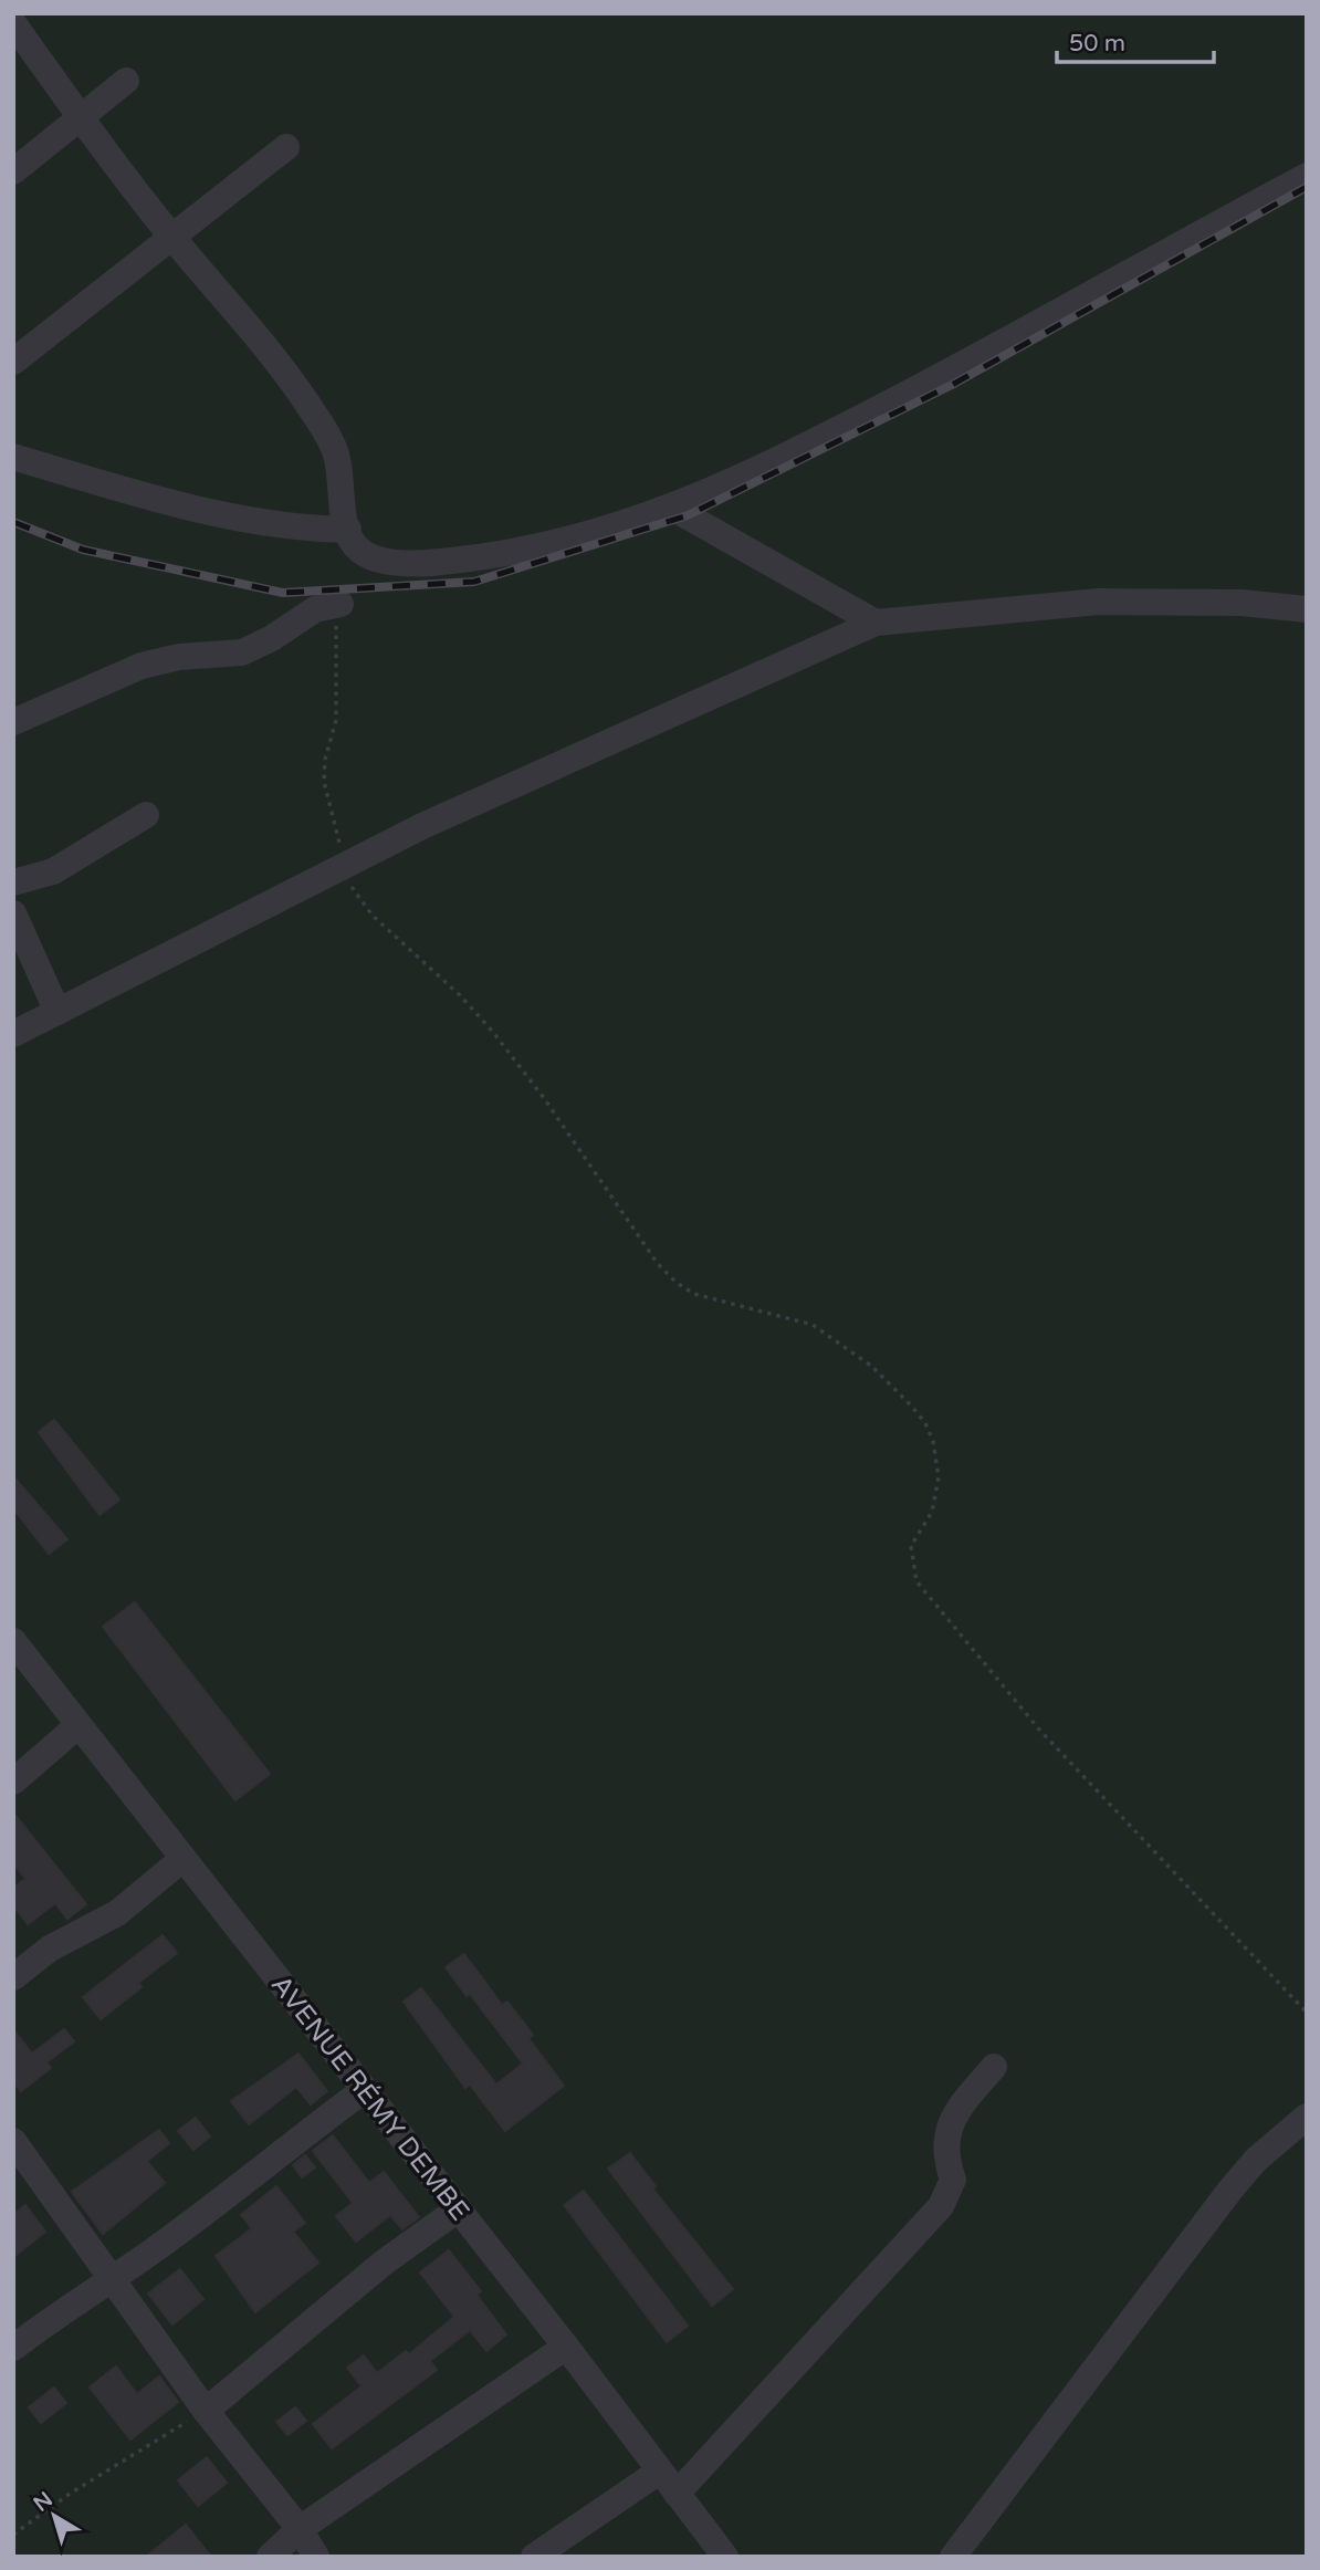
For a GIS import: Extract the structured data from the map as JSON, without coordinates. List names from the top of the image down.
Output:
{
  "streets": {
    "street": ["AVENUE RÉMY DEMBE"]
  },
  "scale_bar": "50 m",
  "north": "top left"
}
